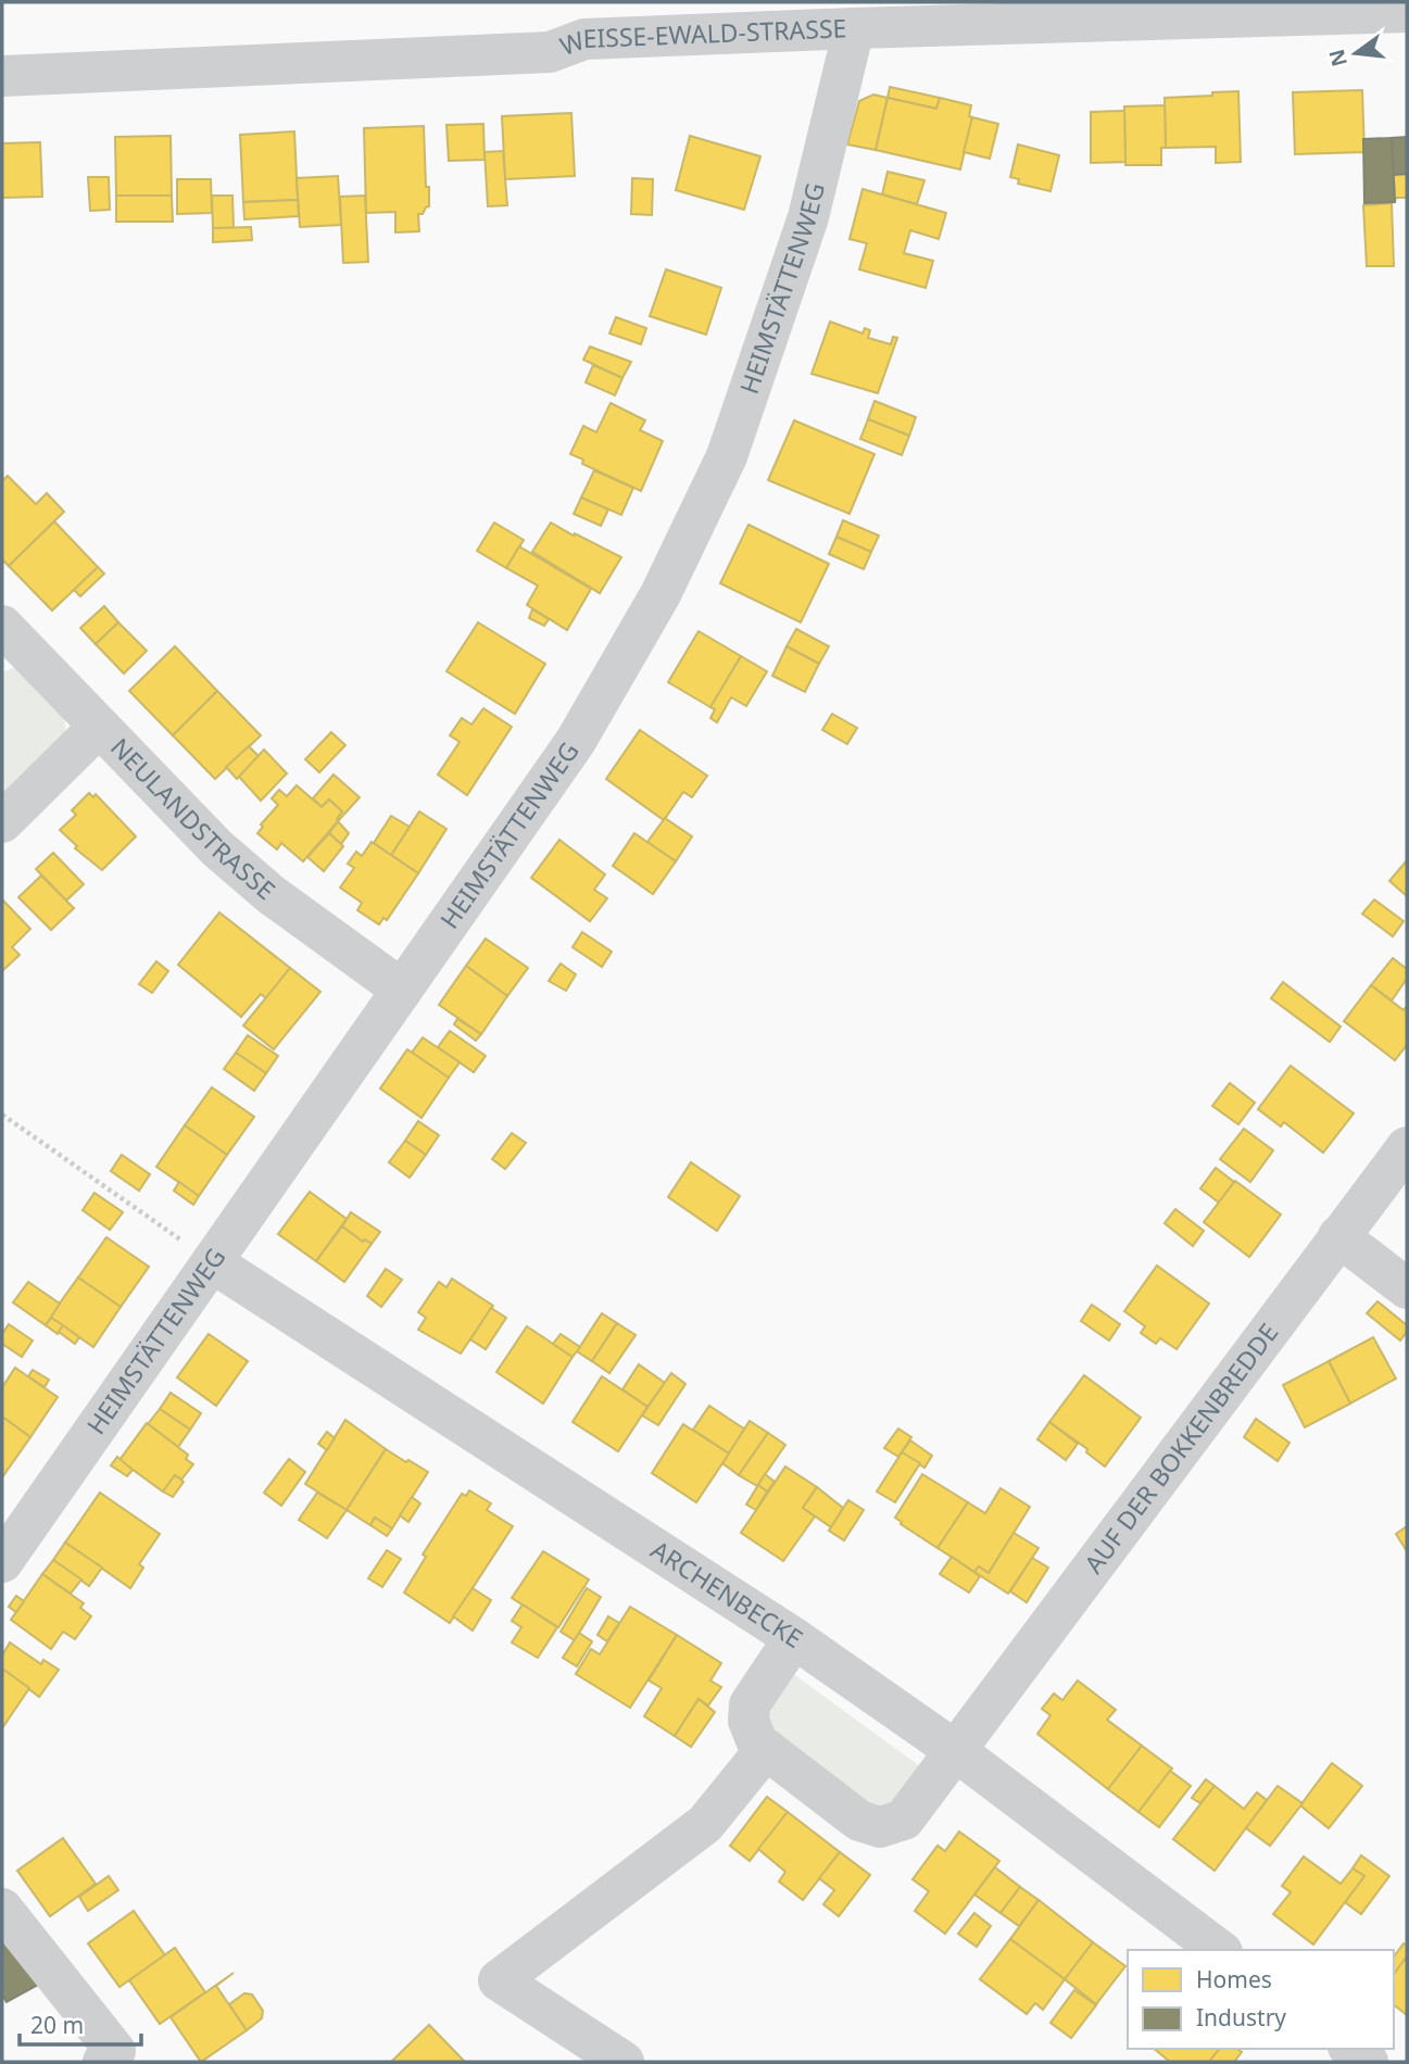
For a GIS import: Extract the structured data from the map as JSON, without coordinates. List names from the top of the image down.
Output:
{
  "streets": {
    "street": [
      "WEISSE-EWALD-STRASSE",
      "HEIMSTÄTTENWEG",
      "NEULANDSTRASSE",
      "AUF DER BOKKENBREDDE",
      "ARCHENBECKE"
    ]
  },
  "crossings": [
    ["WEISSE-EWALD-STRASSE", "HEIMSTÄTTENWEG"],
    ["HEIMSTÄTTENWEG", "NEULANDSTRASSE"],
    ["HEIMSTÄTTENWEG", "ARCHENBECKE"],
    ["AUF DER BOKKENBREDDE", "ARCHENBECKE"]
  ],
  "legend": ["Homes", "Industry"],
  "scale_bar": "20 m",
  "north": "left"
}
